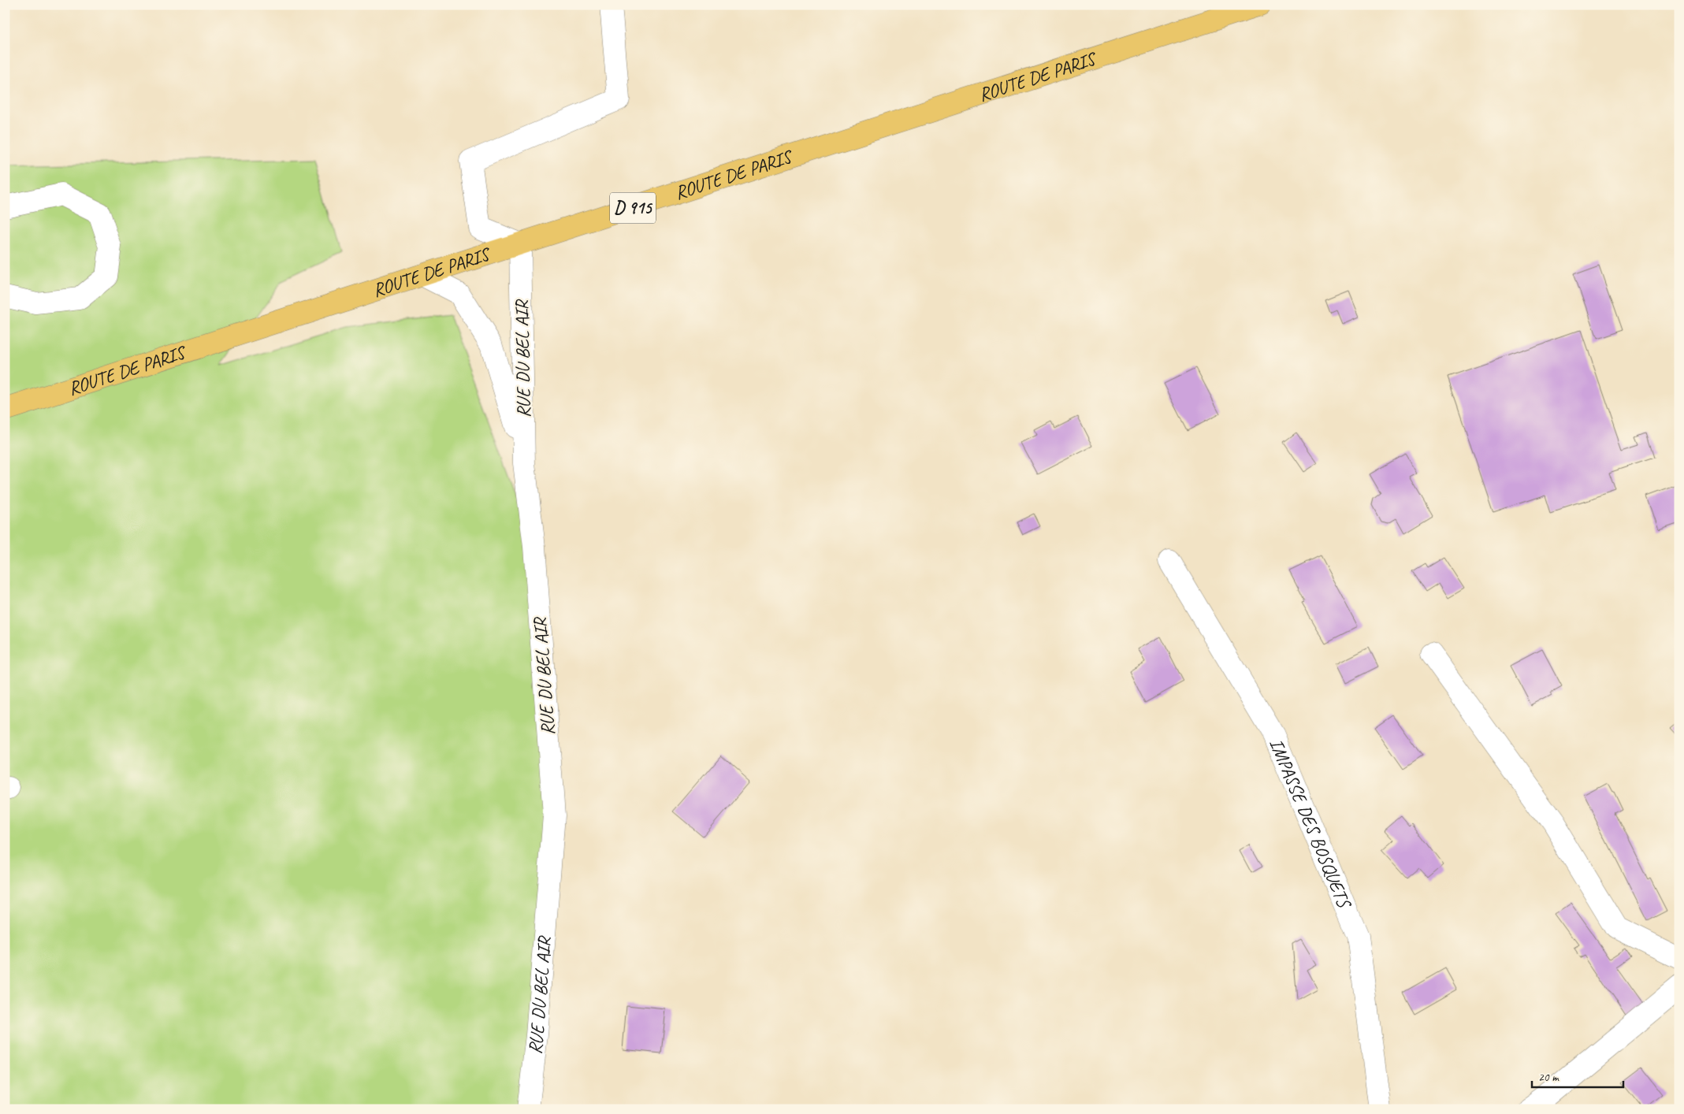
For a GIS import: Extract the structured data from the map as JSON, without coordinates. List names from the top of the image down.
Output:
{
  "streets": {
    "main road": ["ROUTE DE PARIS", "D 915"],
    "street": ["RUE DU BEL AIR", "IMPASSE DES BOSQUETS"]
  },
  "crossings": [
    ["ROUTE DE PARIS", "RUE DU BEL AIR"]
  ],
  "scale_bar": "20 m"
}
